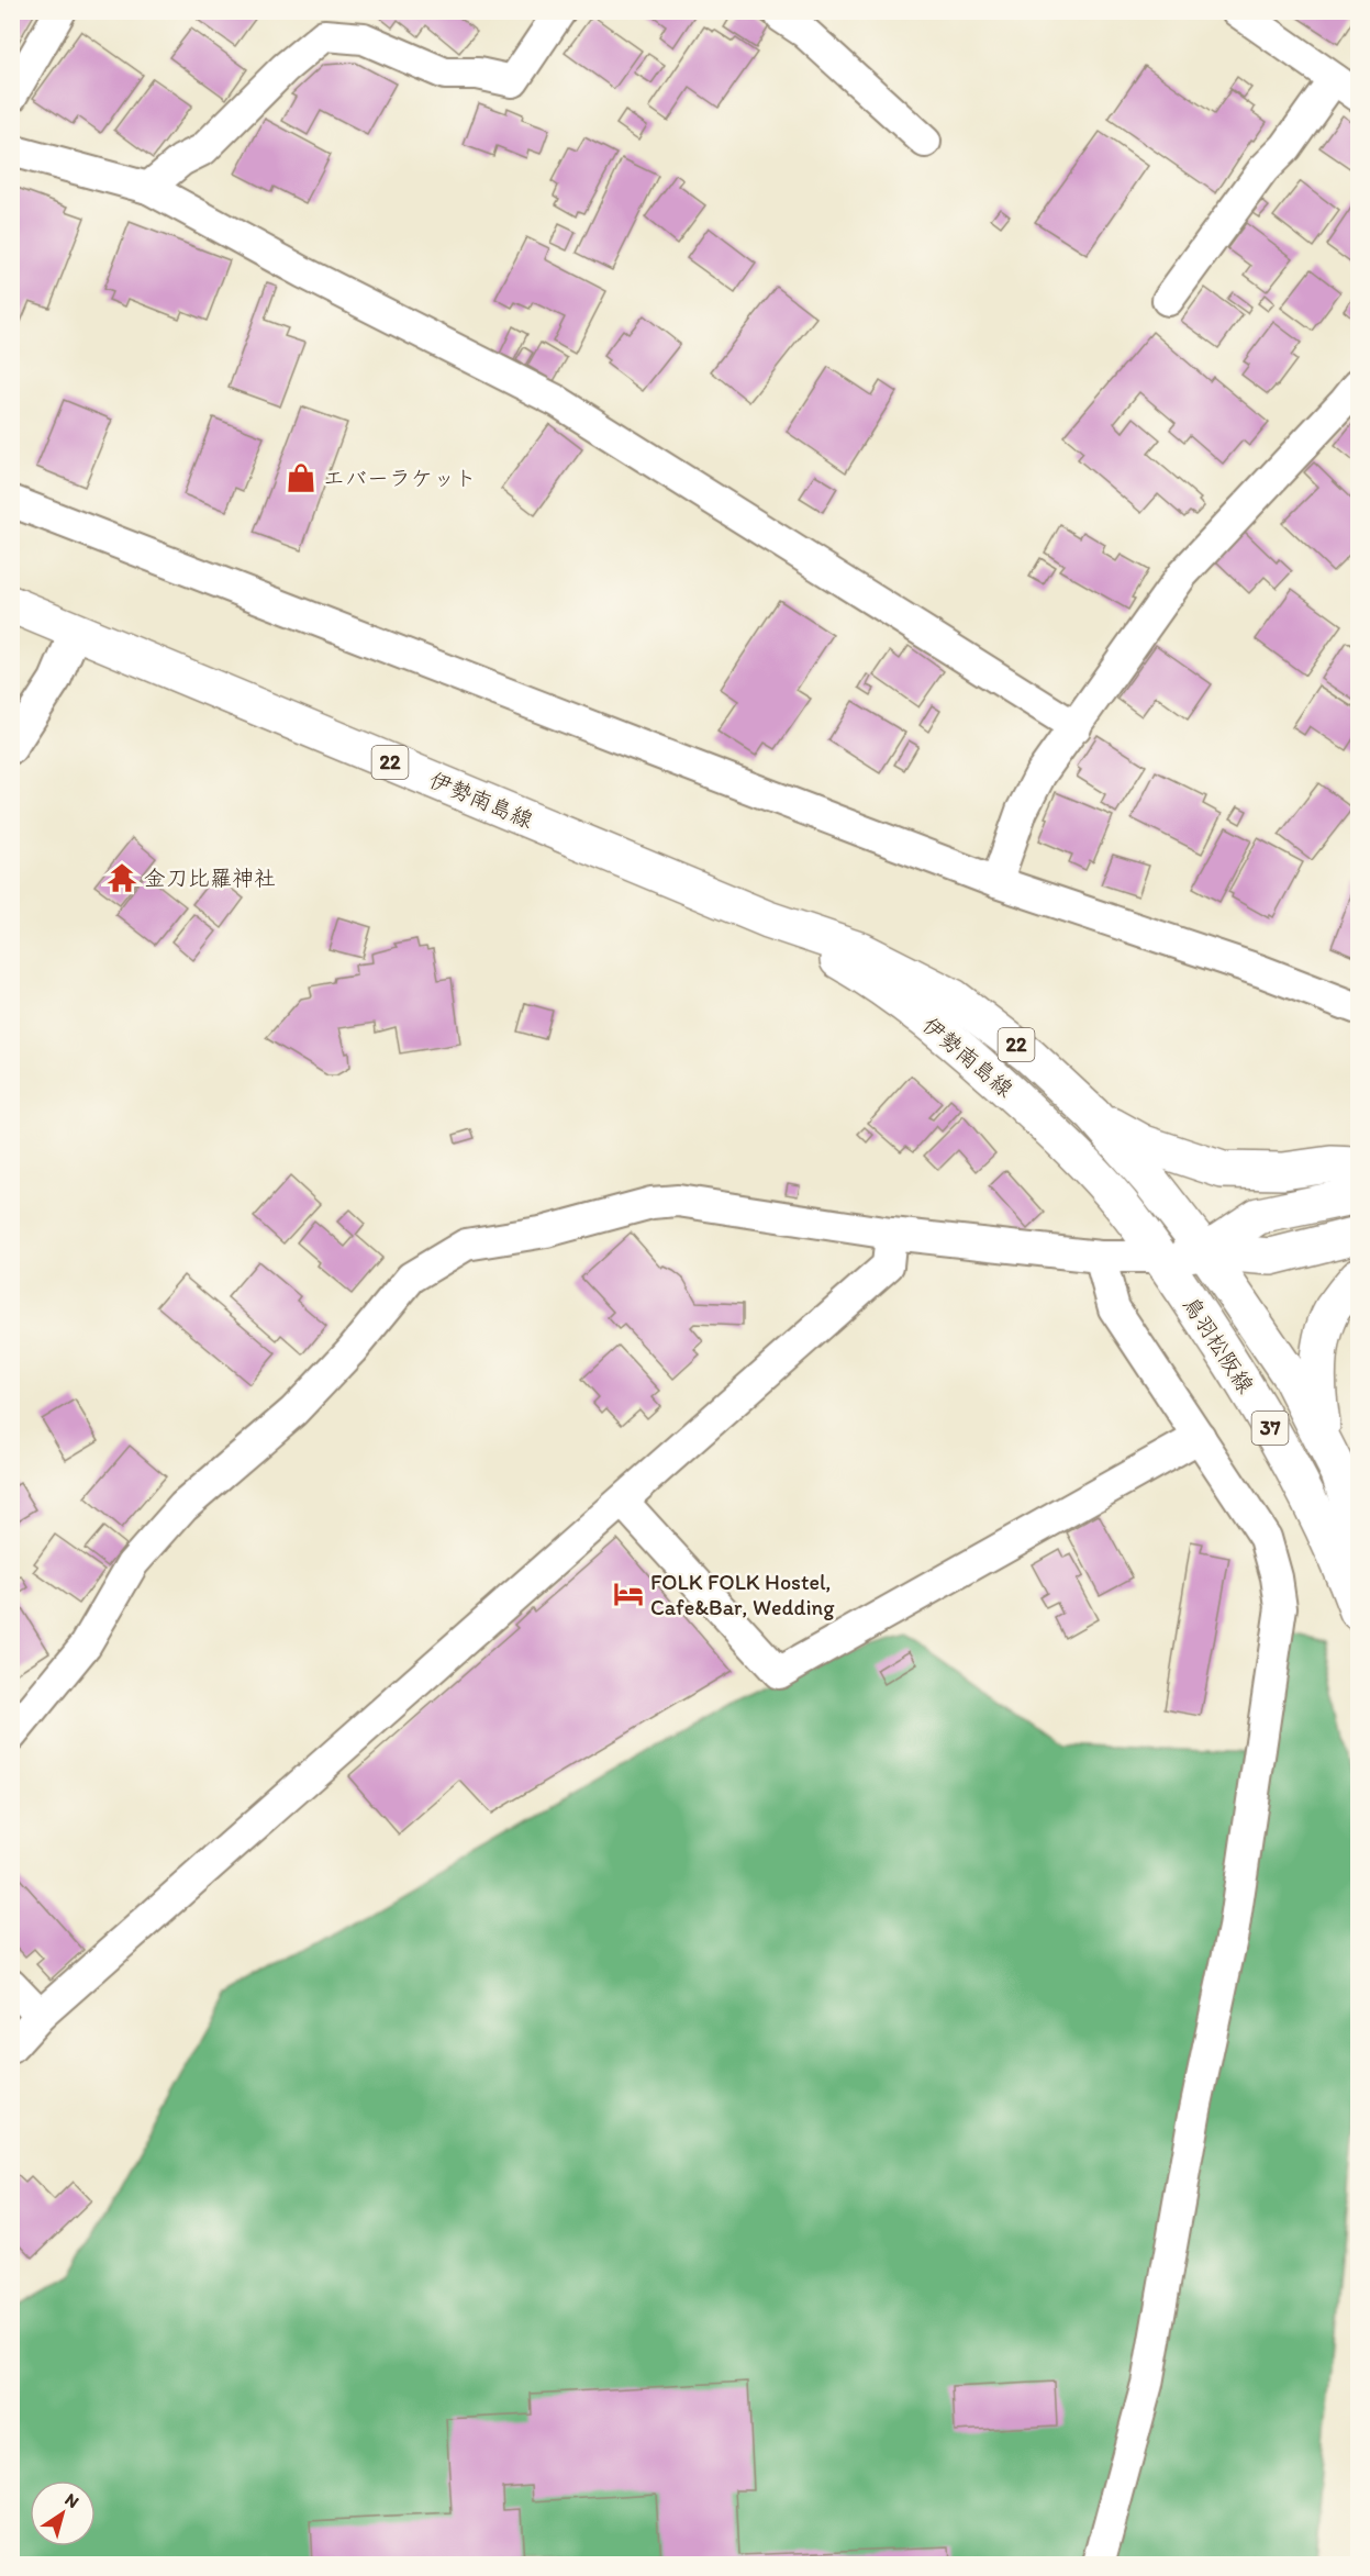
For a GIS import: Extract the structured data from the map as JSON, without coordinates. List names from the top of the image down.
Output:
{
  "streets": {
    "main road": [
      "22",
      "伊勢南島線",
      "鳥羽松阪線",
      "37"
    ]
  },
  "crossings": [
    ["伊勢南島線", "鳥羽松阪線"]
  ],
  "places": {
    "shop": ["エバーラケット"],
    "temple": ["金刀比羅神社"],
    "hotel": ["FOLK FOLK Hostel, Cafe&Bar, Wedding"]
  },
  "north": "top right"
}
